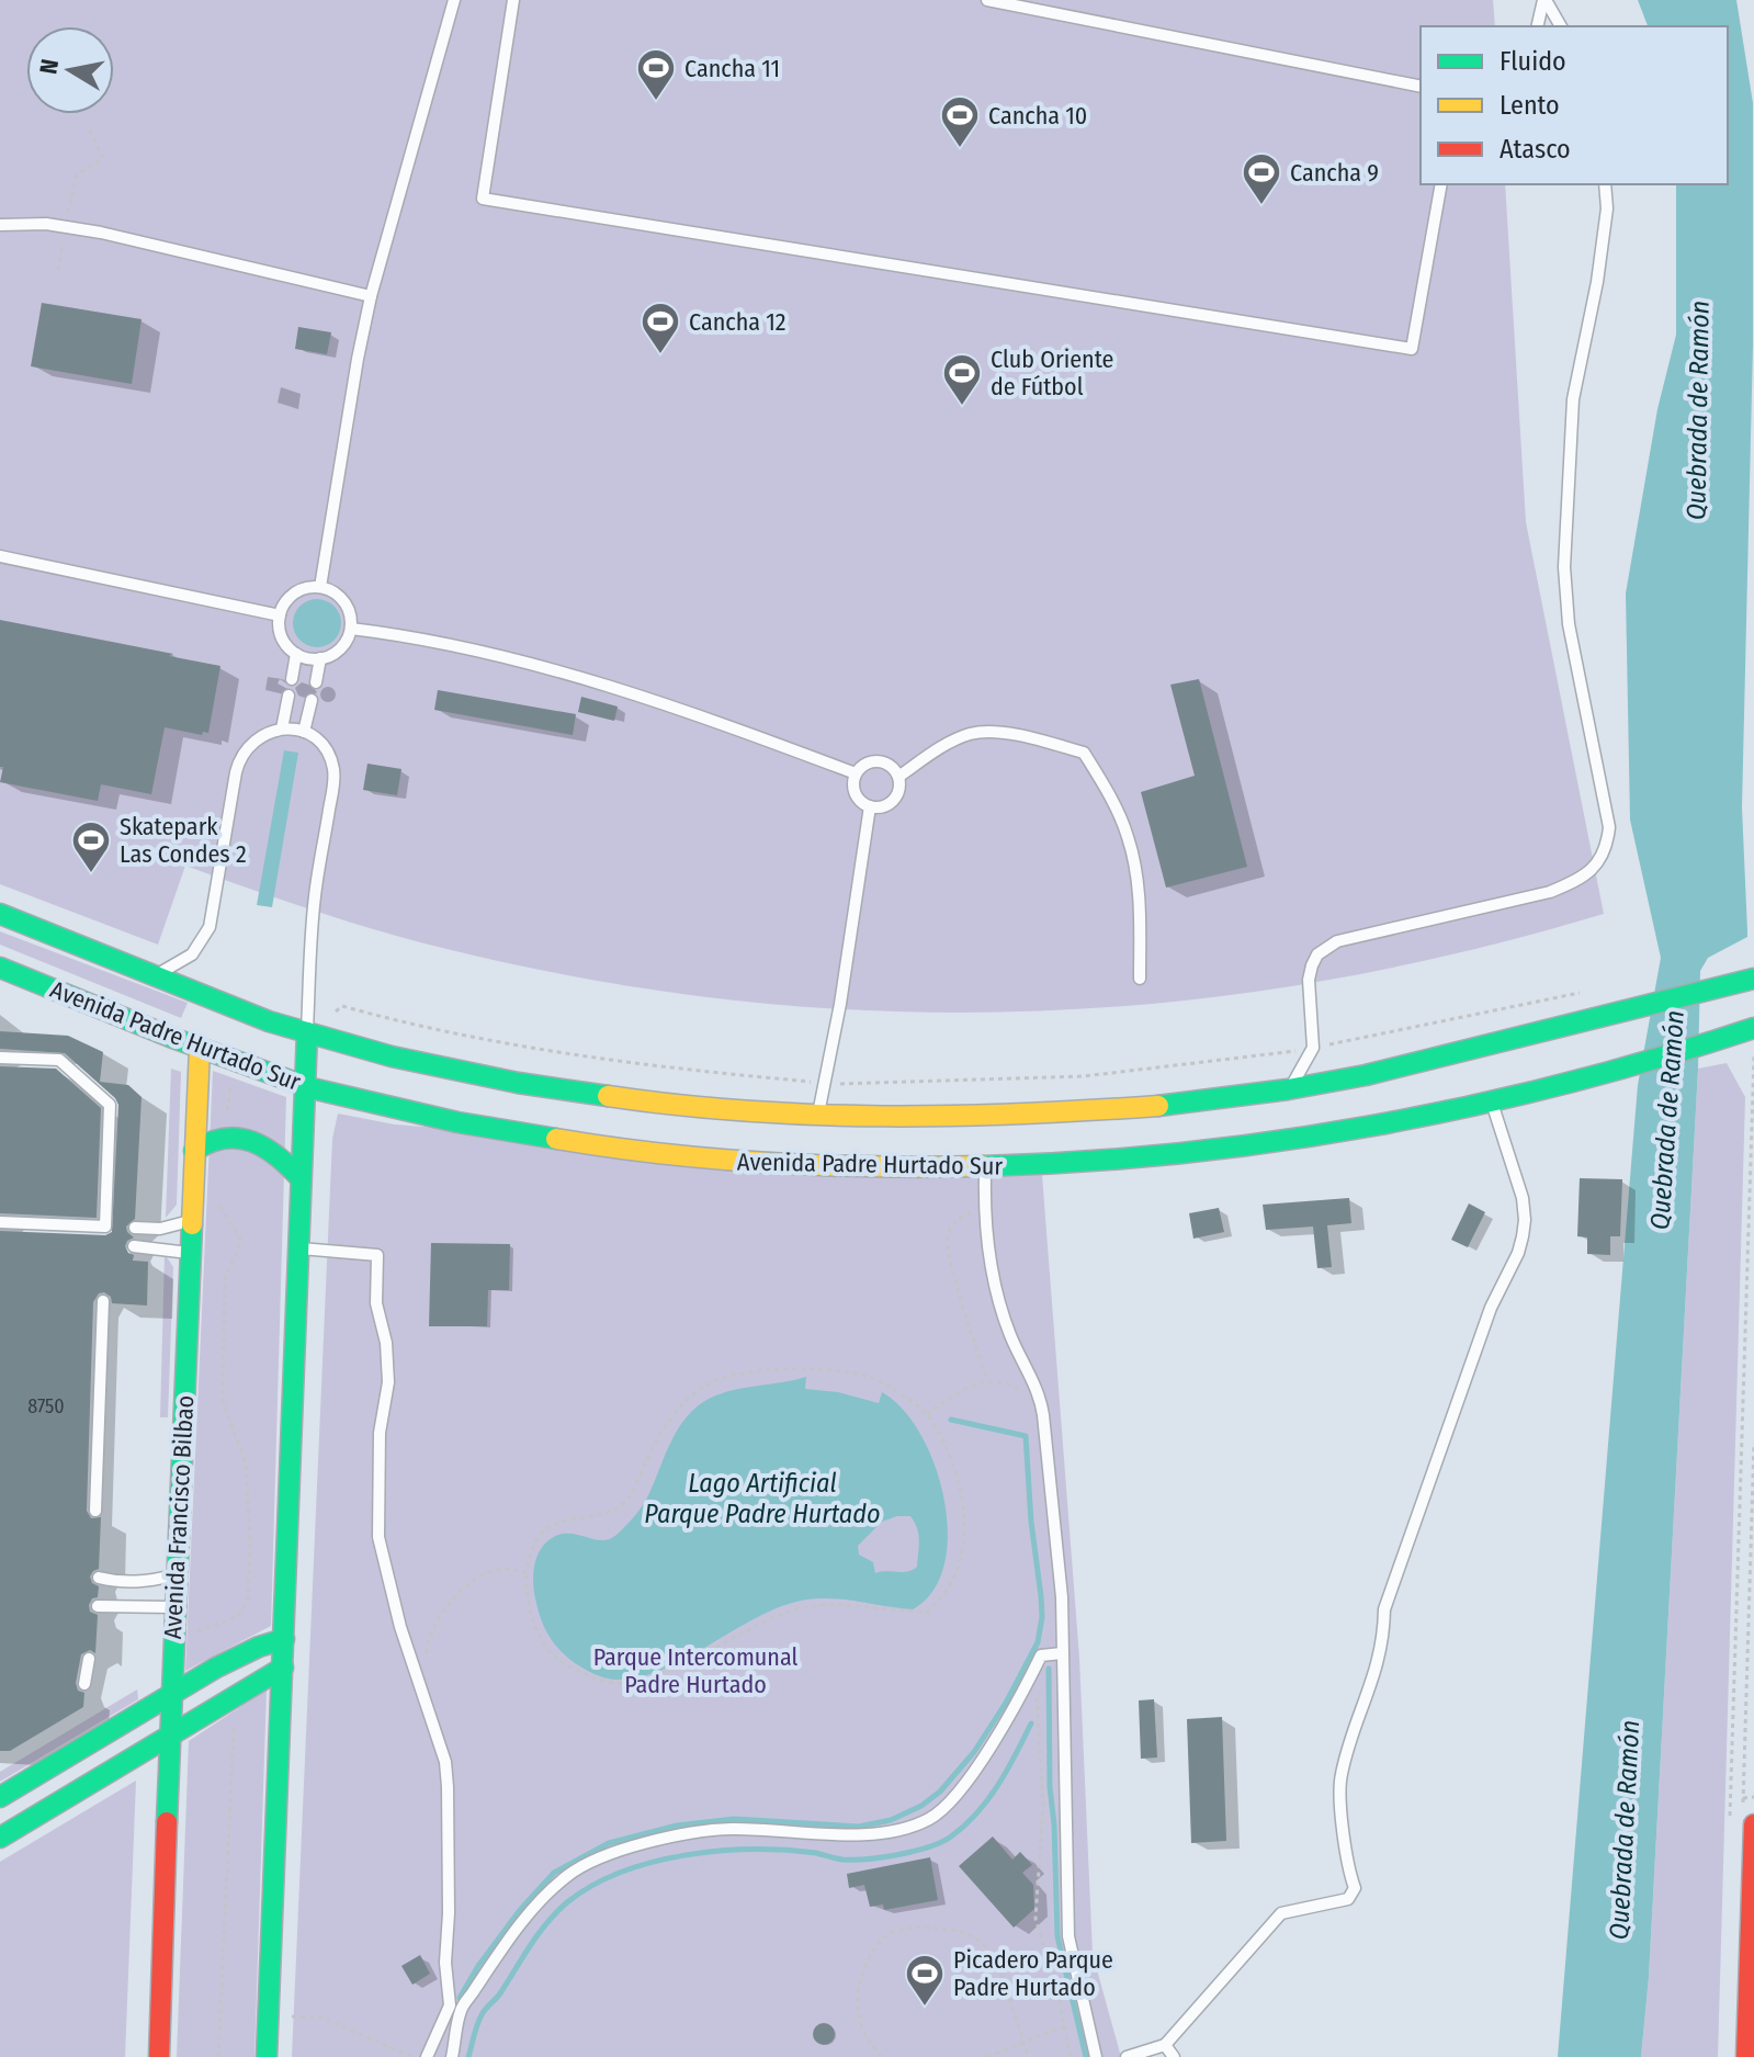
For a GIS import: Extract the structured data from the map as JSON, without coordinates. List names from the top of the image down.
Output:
{
  "streets": {
    "main road": ["Avenida Padre Hurtado Sur", "Avenida Francisco Bilbao"]
  },
  "crossings": [
    ["Avenida Padre Hurtado Sur", "Avenida Francisco Bilbao"]
  ],
  "water": ["Quebrada de Ramón", "Lago Artificial Parque Padre Hurtado"],
  "parks": ["Parque Intercomunal Padre Hurtado"],
  "places": {
    "sports": [
      "Cancha 11",
      "Cancha 10",
      "Cancha 9",
      "Cancha 12",
      "Club Oriente de Fútbol",
      "Skatepark Las Condes 2",
      "Picadero Parque Padre Hurtado"
    ]
  },
  "house_numbers": ["8750"],
  "legend": ["Fluido", "Lento", "Atasco"],
  "north": "left"
}
